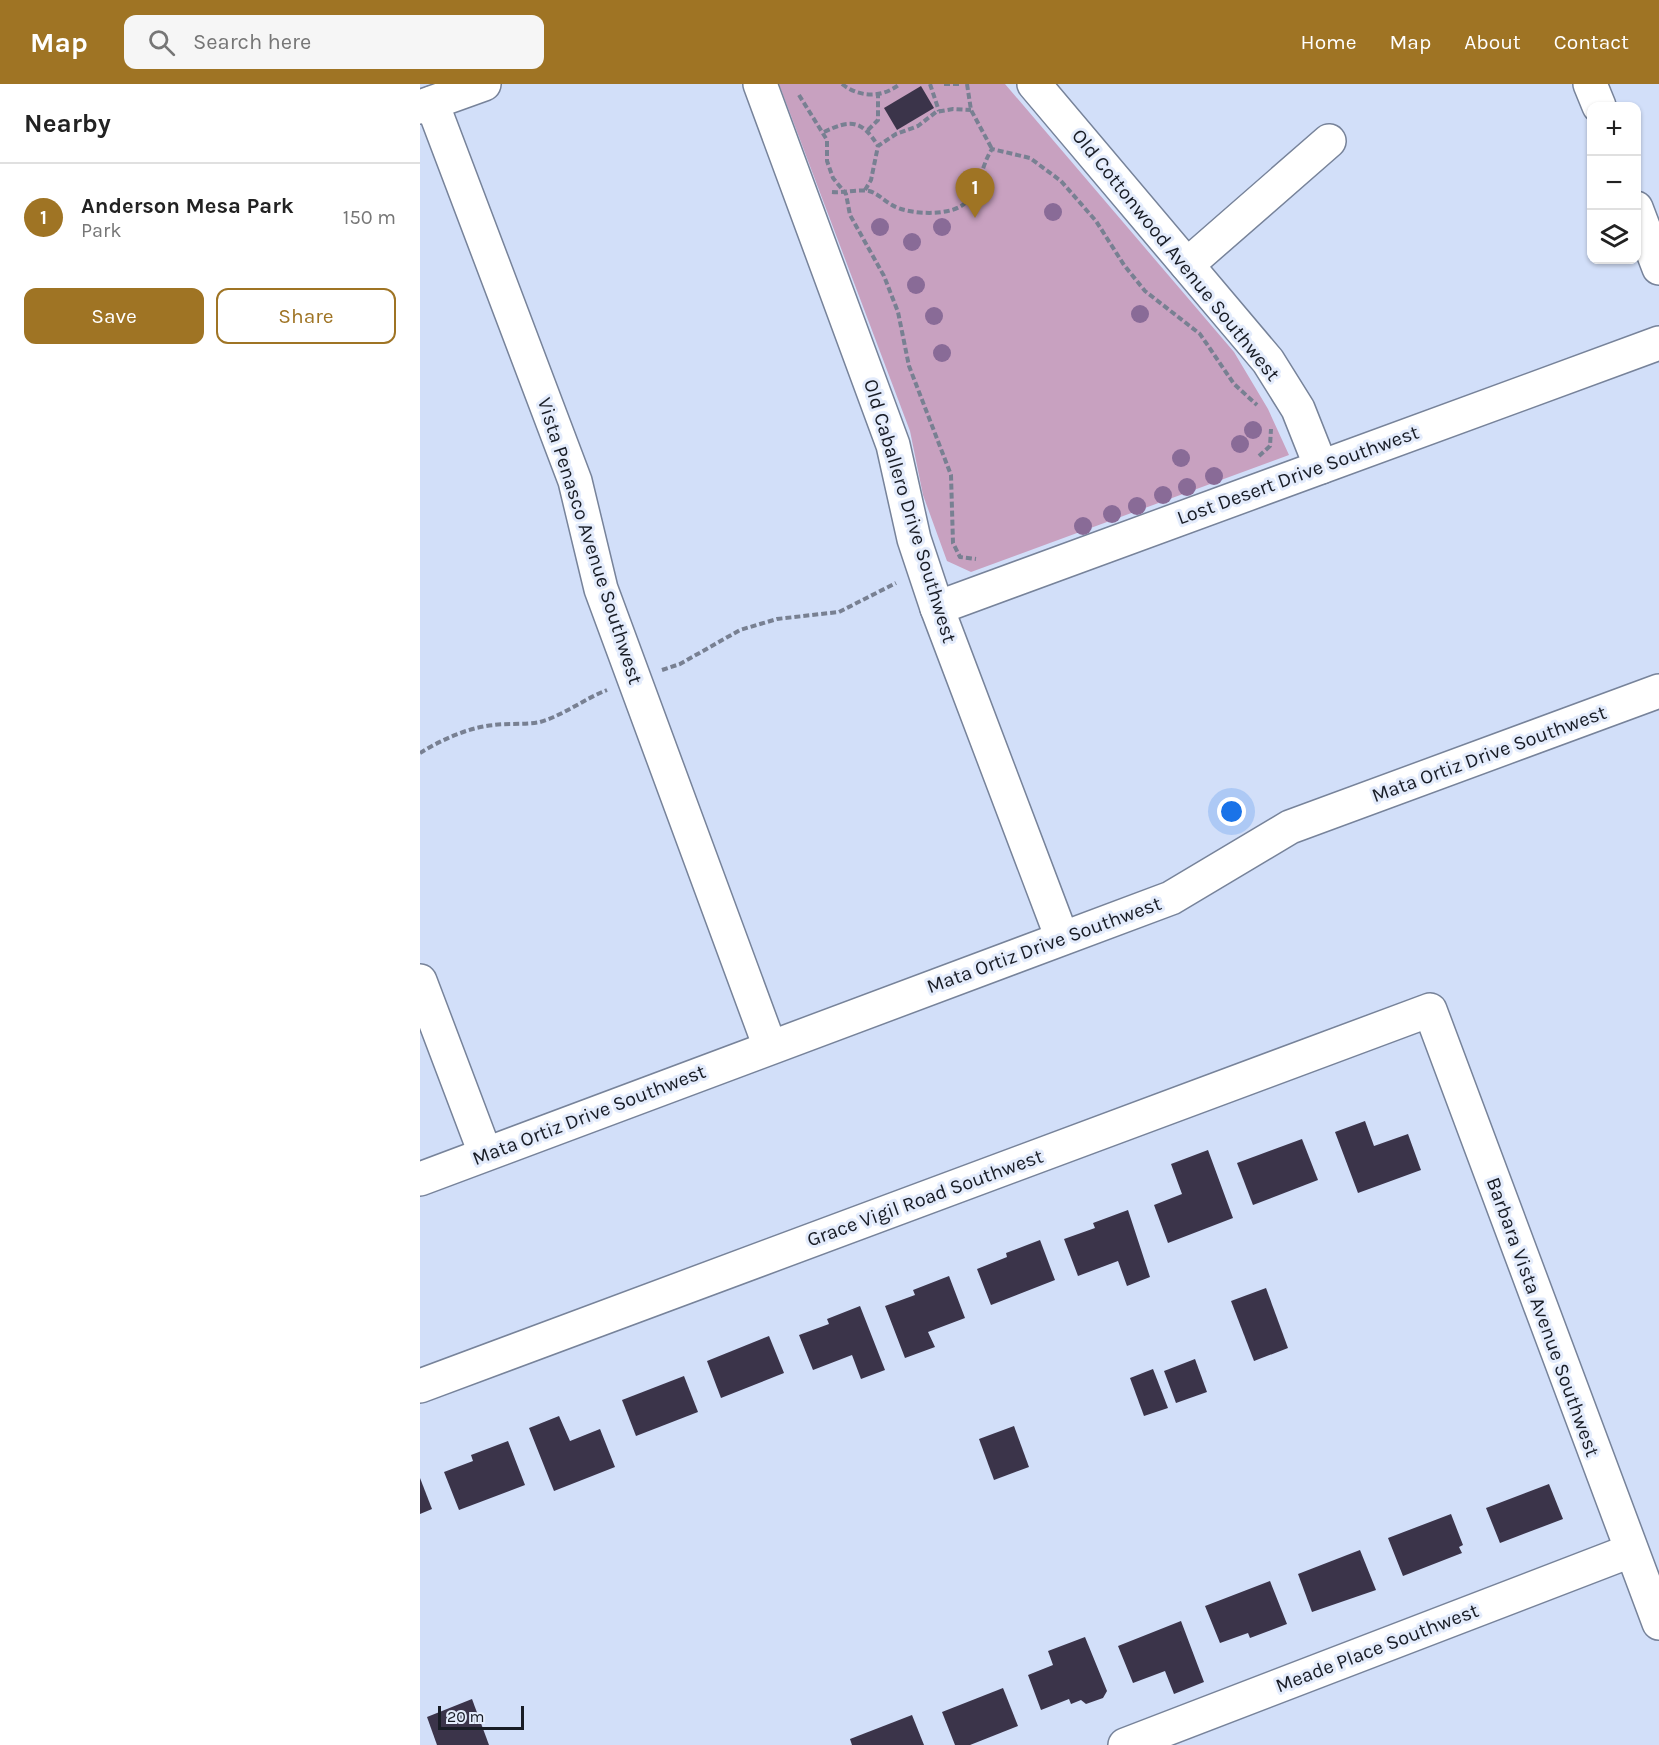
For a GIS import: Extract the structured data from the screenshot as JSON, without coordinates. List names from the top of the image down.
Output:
{
  "streets": {
    "street": [
      "Old Cottonwood Avenue Southwest",
      "Lost Desert Drive Southwest",
      "Old Caballero Drive Southwest",
      "Vista Penasco Avenue Southwest",
      "Mata Ortiz Drive Southwest",
      "Grace Vigil Road Southwest",
      "Barbara Vista Avenue Southwest",
      "Meade Place Southwest"
    ]
  },
  "crossings": [
    ["Old Cottonwood Avenue Southwest", "Lost Desert Drive Southwest"],
    ["Lost Desert Drive Southwest", "Old Caballero Drive Southwest"],
    ["Old Caballero Drive Southwest", "Mata Ortiz Drive Southwest"],
    ["Vista Penasco Avenue Southwest", "Mata Ortiz Drive Southwest"],
    ["Grace Vigil Road Southwest", "Barbara Vista Avenue Southwest"],
    ["Barbara Vista Avenue Southwest", "Meade Place Southwest"]
  ],
  "scale_bar": "20 m",
  "page": {
    "header": "Map",
    "search": "Search here",
    "nav": [
      "Home",
      "Map",
      "About",
      "Contact"
    ],
    "heading": "Nearby",
    "map_buttons": ["+", "−"],
    "list": [
      {
        "mark": "1",
        "name": "Anderson Mesa Park",
        "note": "Park",
        "value": "150 m"
      }
    ],
    "pins": "1",
    "buttons": ["Save", "Share"],
    "scale": "20 m"
  }
}
